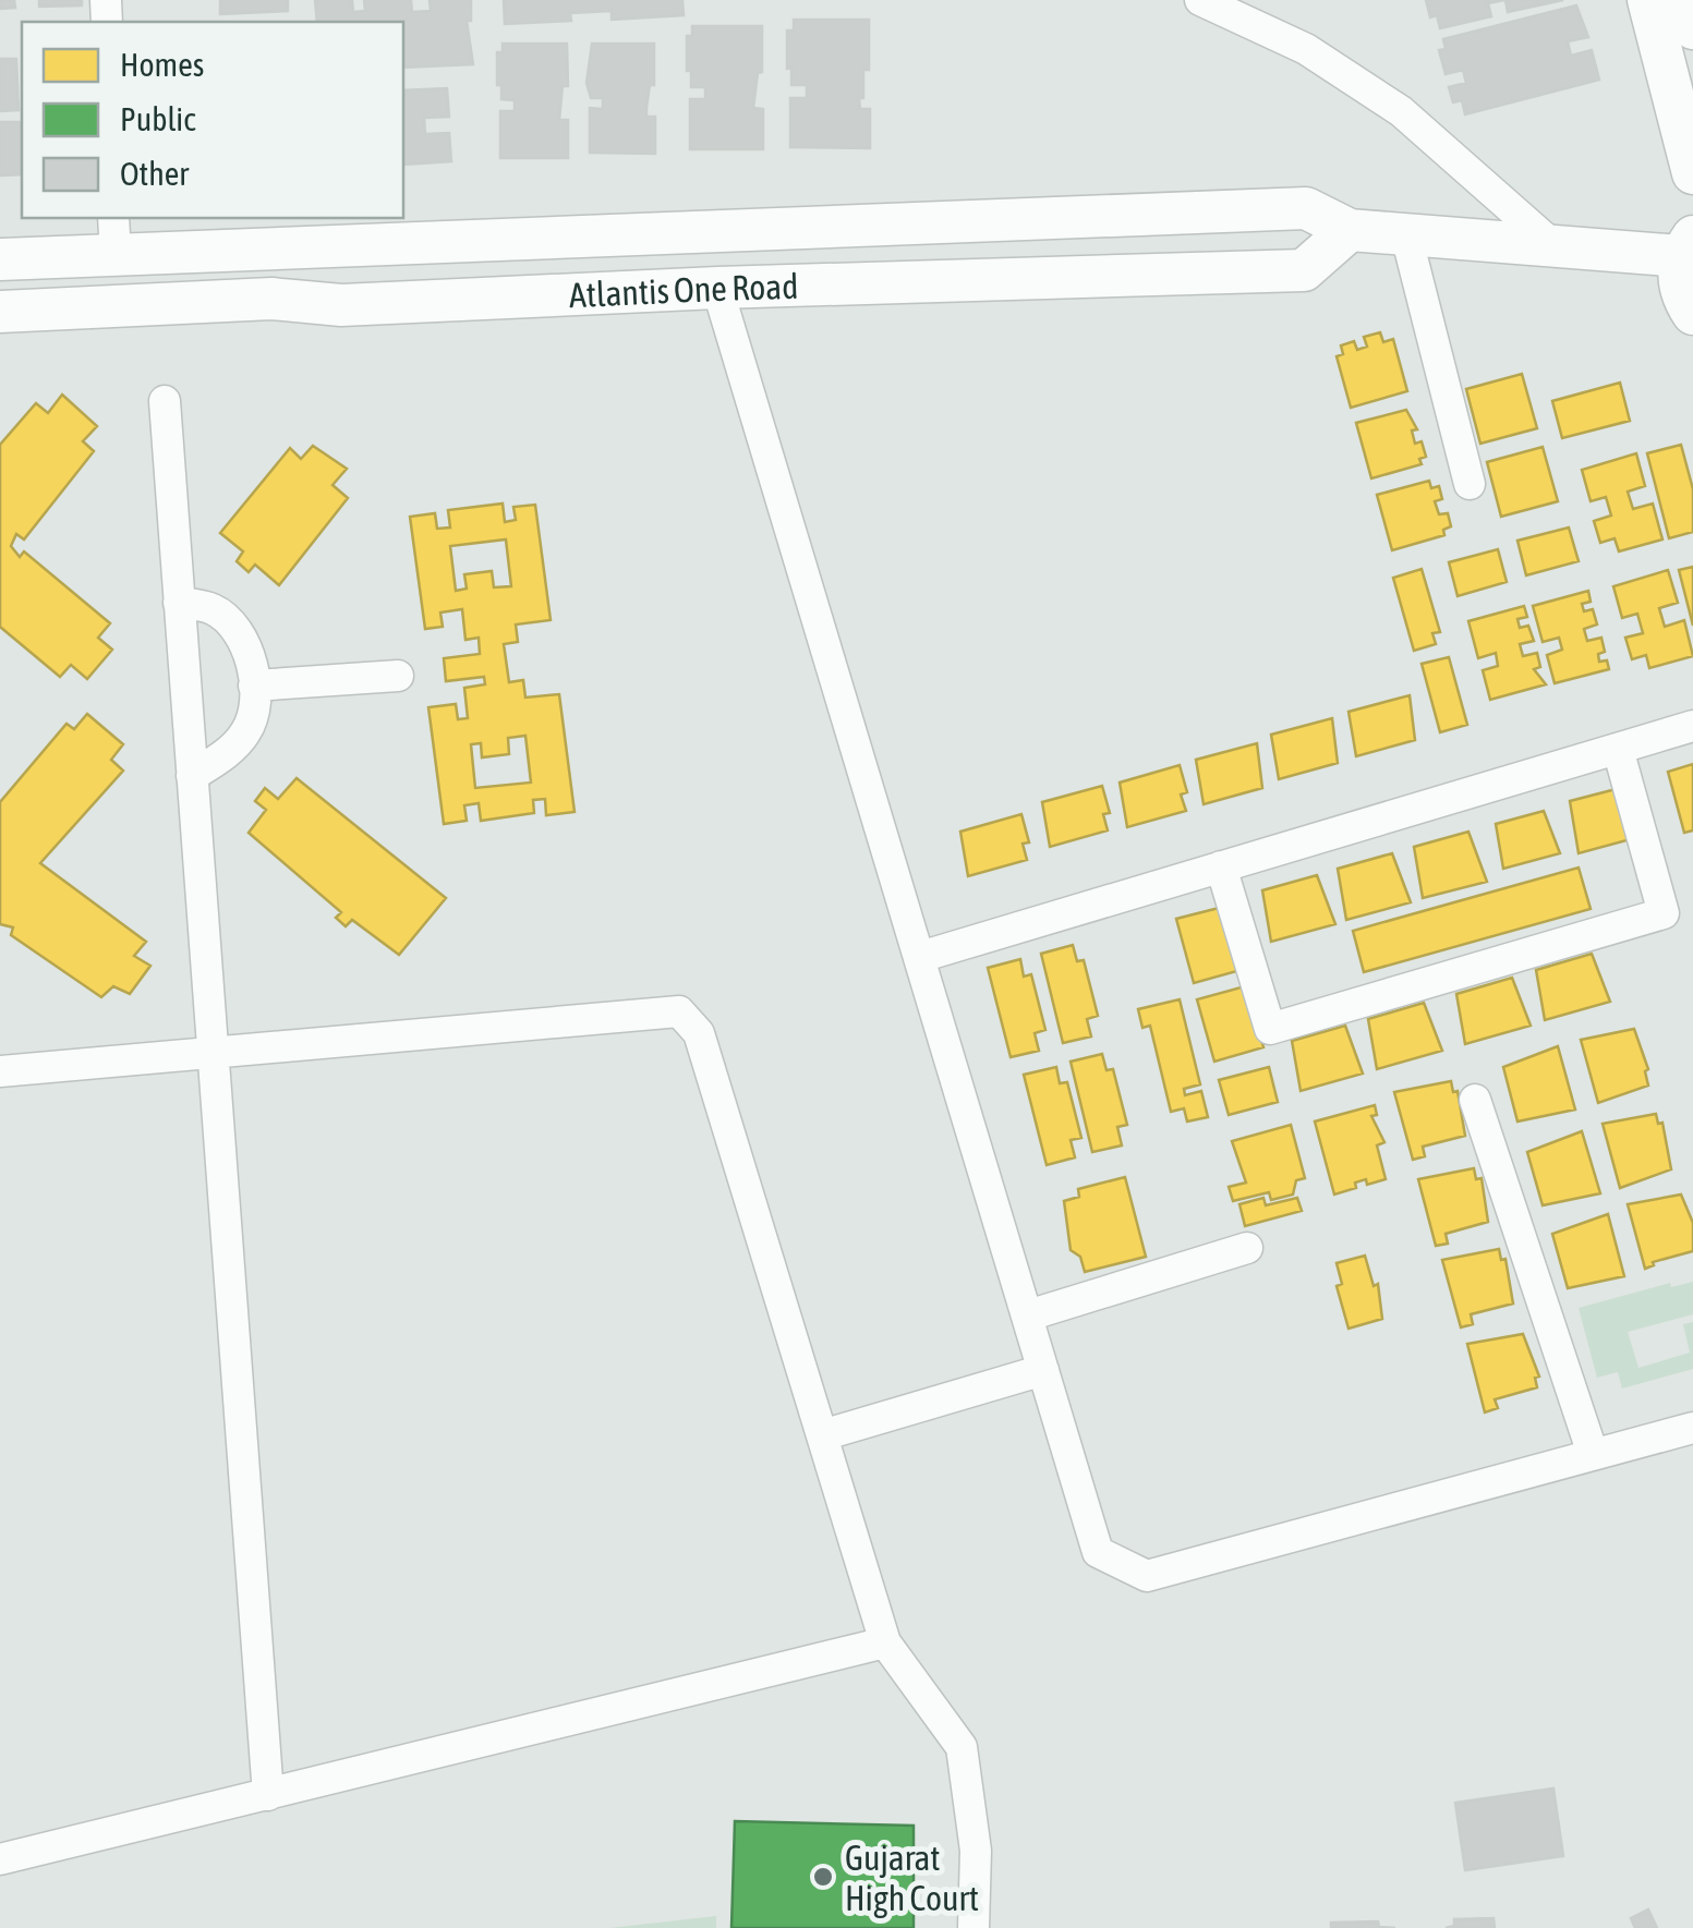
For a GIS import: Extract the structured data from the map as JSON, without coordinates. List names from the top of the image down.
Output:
{
  "streets": {
    "street": ["Atlantis One Road"]
  },
  "places": ["Gujarat High Court"],
  "legend": ["Homes", "Public", "Other"]
}
